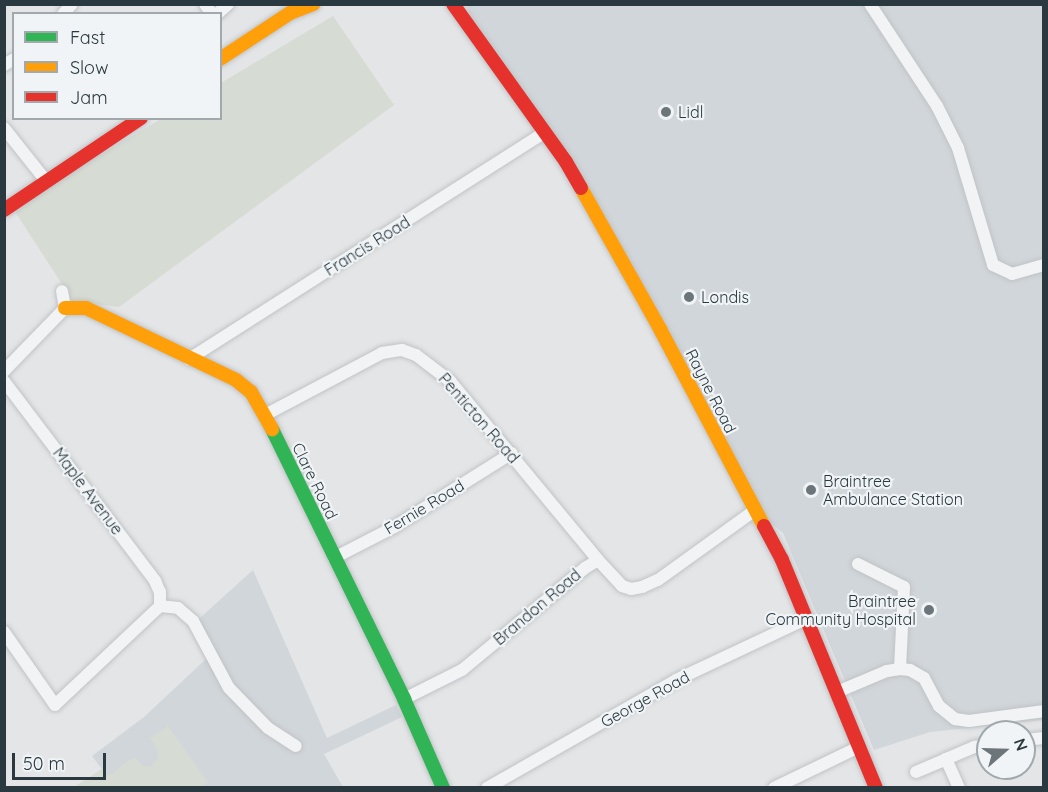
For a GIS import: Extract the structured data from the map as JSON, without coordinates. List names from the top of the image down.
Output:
{
  "streets": {
    "main road": ["Rayne Road", "Clare Road"],
    "street": [
      "Francis Road",
      "Penticton Road",
      "Maple Avenue",
      "Fernie Road",
      "Brandon Road",
      "George Road"
    ]
  },
  "crossings": [
    ["Francis Road", "Rayne Road"],
    ["Francis Road", "Clare Road"],
    ["Rayne Road", "Brandon Road"],
    ["Rayne Road", "George Road"],
    ["Penticton Road", "Clare Road"],
    ["Penticton Road", "Fernie Road"],
    ["Penticton Road", "Brandon Road"],
    ["Clare Road", "Fernie Road"],
    ["Clare Road", "Brandon Road"]
  ],
  "places": [
    "Lidl",
    "Londis",
    "Braintree Ambulance Station",
    "Braintree Community Hospital"
  ],
  "legend": ["Fast", "Slow", "Jam"],
  "scale_bar": "50 m",
  "north": "right"
}
